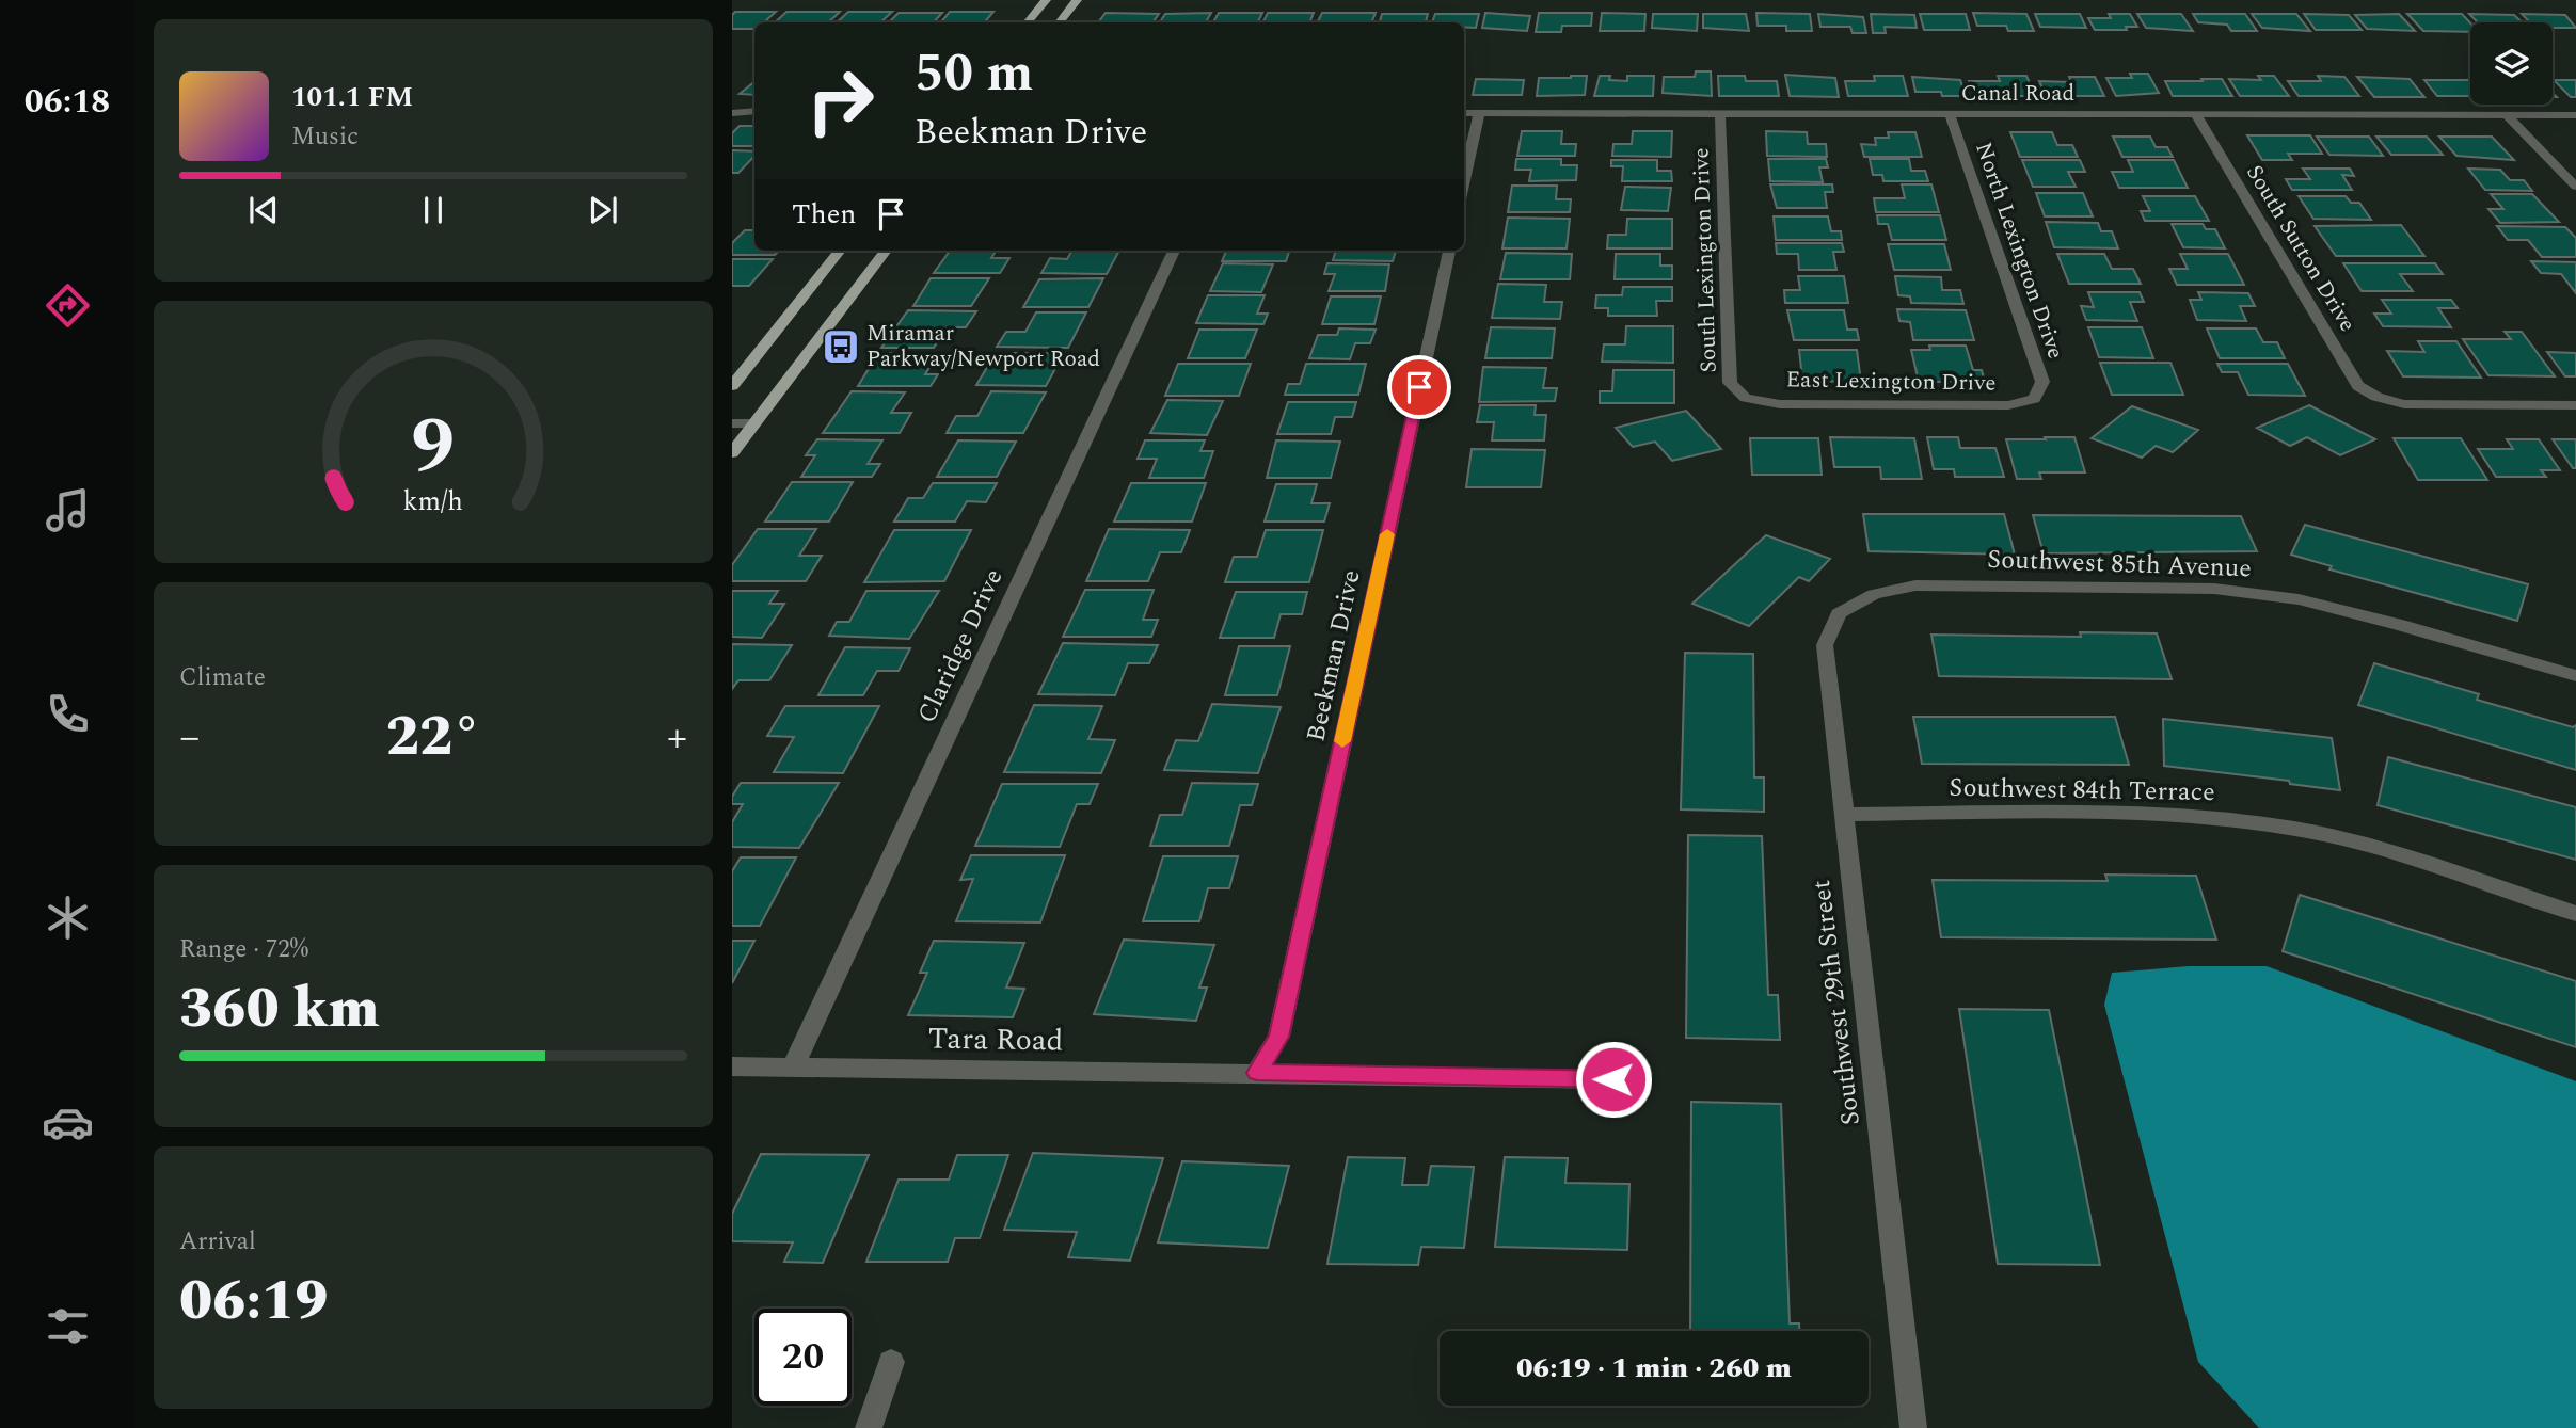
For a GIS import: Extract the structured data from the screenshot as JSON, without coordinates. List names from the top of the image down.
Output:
{
  "streets": {
    "street": [
      "Canal Road",
      "South Sutton Drive",
      "North Lexington Drive",
      "South Lexington Drive",
      "East Lexington Drive",
      "Southwest 85th Avenue",
      "Claridge Drive",
      "Beekman Drive",
      "Southwest 84th Terrace",
      "Southwest 29th Street",
      "Tara Road"
    ]
  },
  "crossings": [
    ["Canal Road", "South Sutton Drive"],
    ["Canal Road", "North Lexington Drive"],
    ["Canal Road", "South Lexington Drive"],
    ["North Lexington Drive", "East Lexington Drive"],
    ["South Lexington Drive", "East Lexington Drive"],
    ["Southwest 85th Avenue", "Southwest 29th Street"],
    ["Claridge Drive", "Tara Road"],
    ["Beekman Drive", "Tara Road"],
    ["Southwest 84th Terrace", "Southwest 29th Street"]
  ],
  "places": {
    "bus stop": ["Miramar Parkway/Newport Road"]
  },
  "page": {
    "tabs": "06:18",
    "turn": ["50 m", "Beekman Drive"],
    "song": ["101.1 FM", "Music"],
    "then": "Then",
    "tile": [
      "Climate",
      ["Range · 72%", "360 km"],
      ["Arrival", "06:19"]
    ],
    "heat": ["−", "22°", "+"],
    "limit": "20",
    "trip": "06:19 · 1 min · 260 m",
    "gauge": ["9", "km/h"]
  }
}
